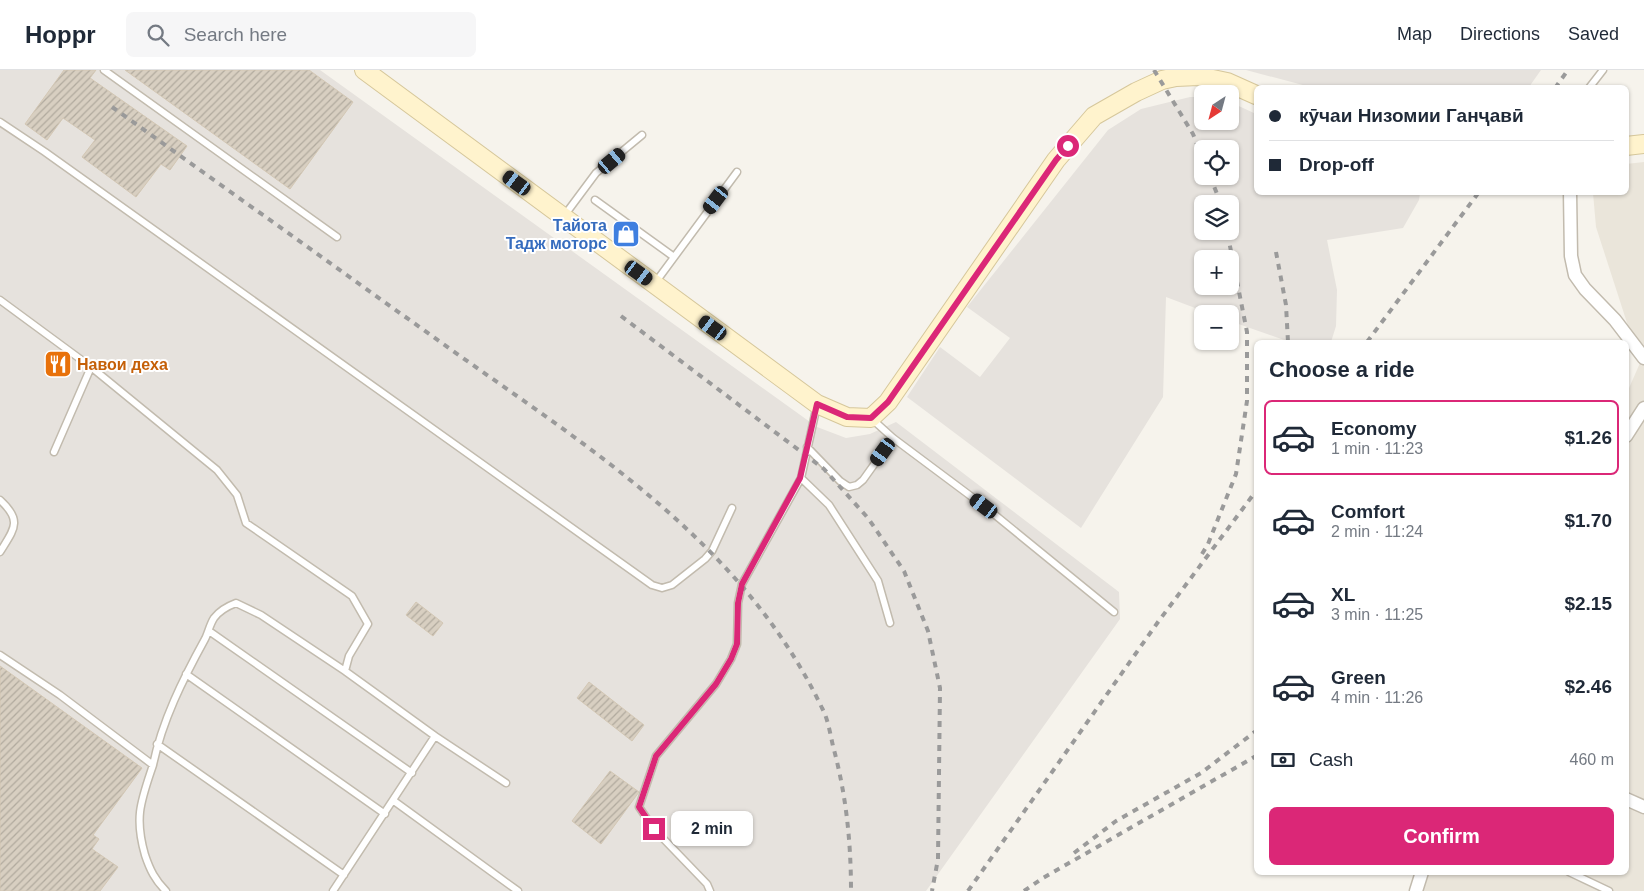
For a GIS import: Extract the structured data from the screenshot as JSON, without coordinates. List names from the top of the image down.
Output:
{
  "places": {
    "shop": ["Тайота Тадж моторс"],
    "restaurant": ["Навои деха"]
  },
  "north": "bottom left",
  "page": {
    "header": "Hoppr",
    "search": "Search here",
    "nav": ["Map", "Directions", "Saved"],
    "map_buttons": ["+", "−"],
    "banner": ["кӯчаи Низомии Ганҷавӣ", "Drop-off"],
    "heading": "Choose a ride",
    "list": [
      {
        "name": "Economy",
        "note": "1 min · 11:23",
        "value": "$1.26"
      },
      {
        "name": "Comfort",
        "note": "2 min · 11:24",
        "value": "$1.70"
      },
      {
        "name": "XL",
        "note": "3 min · 11:25",
        "value": "$2.15"
      },
      {
        "name": "Green",
        "note": "4 min · 11:26",
        "value": "$2.46"
      }
    ],
    "pay": ["Cash", "460 m"],
    "buttons": "Confirm",
    "bubble": "2 min"
  }
}
